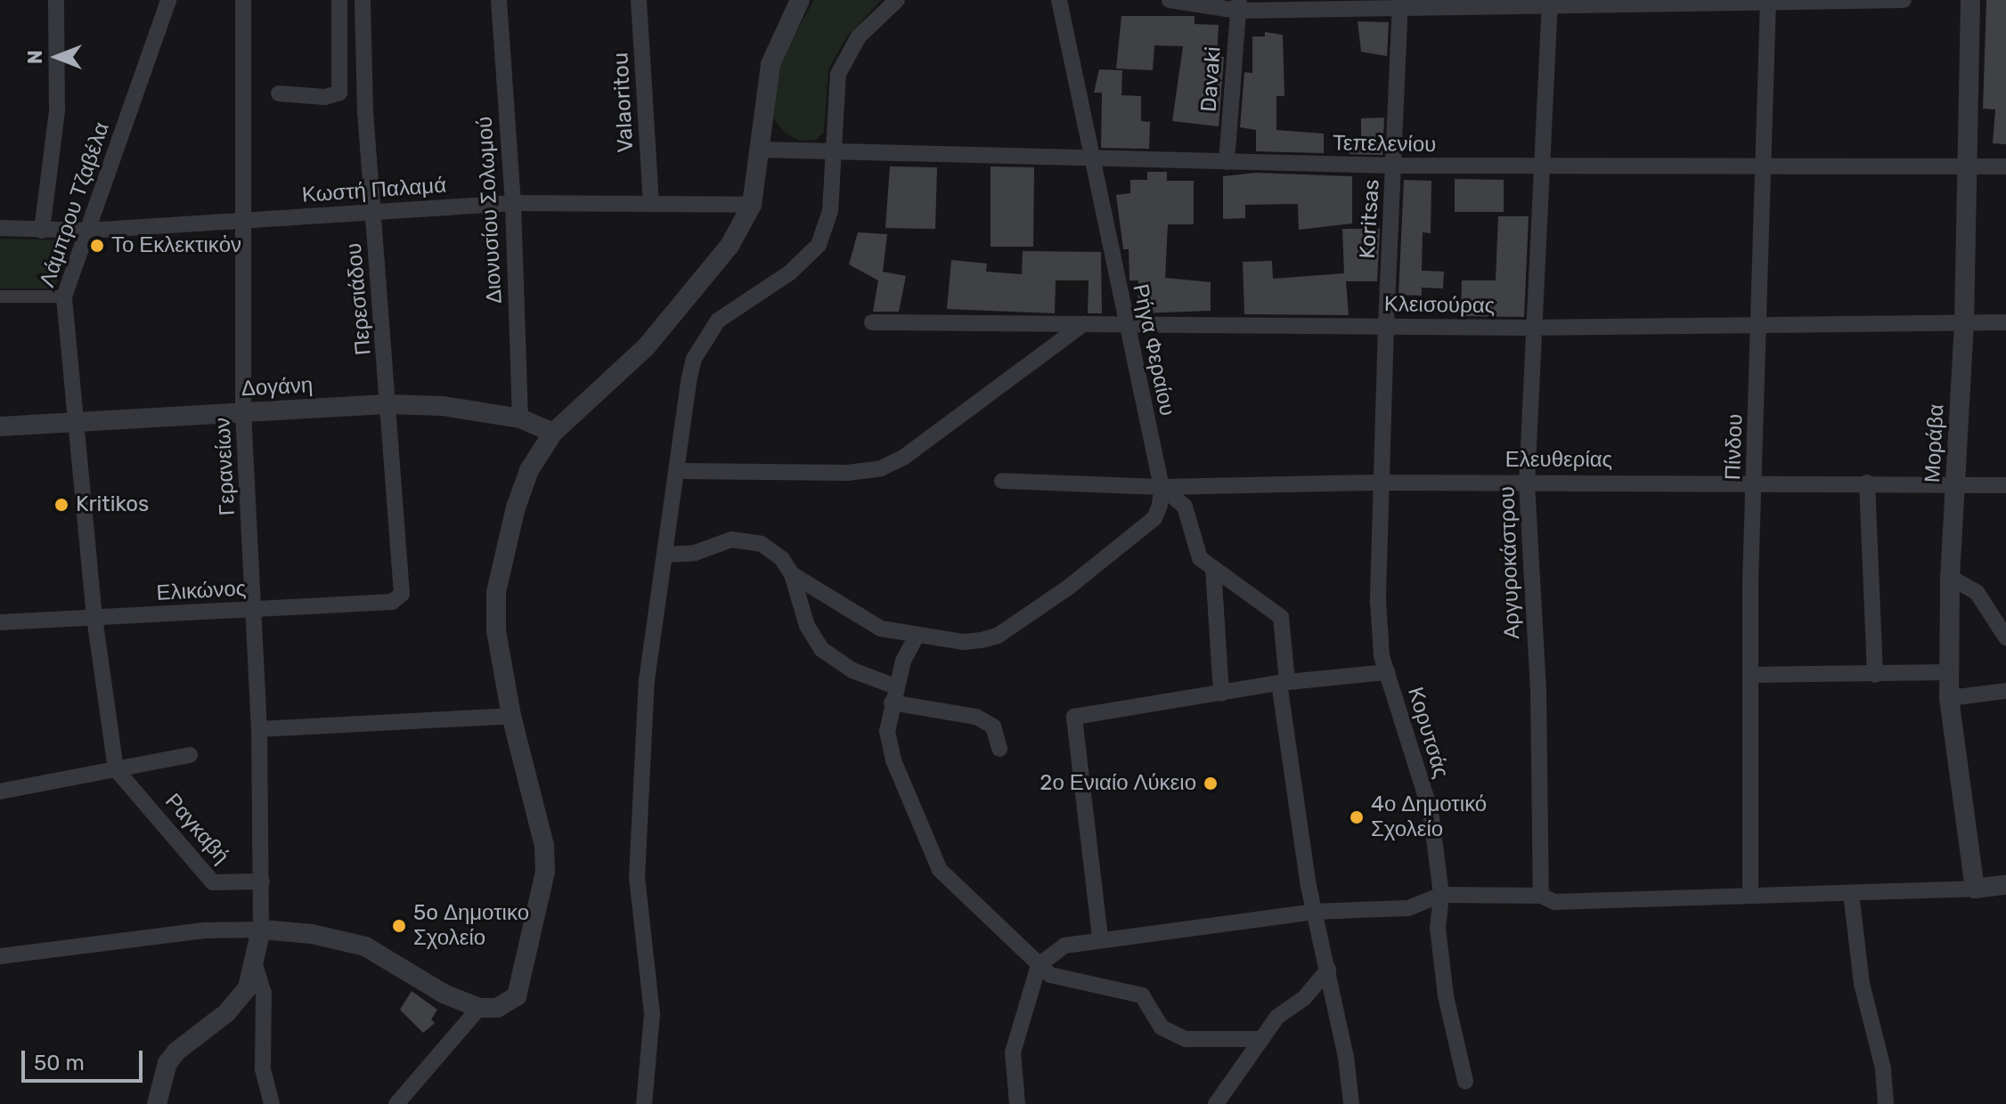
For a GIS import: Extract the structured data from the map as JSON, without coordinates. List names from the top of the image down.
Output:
{
  "streets": {
    "street": [
      "Davaki",
      "Valaoritou",
      "Τεπελενίου",
      "Κωστή Παλαμά",
      "Λάμπρου Τζαβέλα",
      "Διονυσίου Σολωμού",
      "Koritsas",
      "Περεσιάδου",
      "Κλεισούρας",
      "Ρήγα Φεραίου",
      "Δογάνη",
      "Μοράβα",
      "Πίνδου",
      "Ελευθερίας",
      "Γερανείων",
      "Αργυροκάστρου",
      "Ελικώνος",
      "Κορυτσάς",
      "Ραγκαβή"
    ]
  },
  "crossings": [
    ["Davaki", "Τεπελενίου"],
    ["Valaoritou", "Κωστή Παλαμά"],
    ["Τεπελενίου", "Koritsas"],
    ["Τεπελενίου", "Ρήγα Φεραίου"],
    ["Τεπελενίου", "Μοράβα"],
    ["Τεπελενίου", "Πίνδου"],
    ["Τεπελενίου", "Αργυροκάστρου"],
    ["Κωστή Παλαμά", "Λάμπρου Τζαβέλα"],
    ["Κωστή Παλαμά", "Διονυσίου Σολωμού"],
    ["Κωστή Παλαμά", "Περεσιάδου"],
    ["Κωστή Παλαμά", "Γερανείων"],
    ["Λάμπρου Τζαβέλα", "Δογάνη"],
    ["Λάμπρου Τζαβέλα", "Ελικώνος"],
    ["Λάμπρου Τζαβέλα", "Ραγκαβή"],
    ["Διονυσίου Σολωμού", "Δογάνη"],
    ["Koritsas", "Κλεισούρας"],
    ["Koritsas", "Ελευθερίας"],
    ["Koritsas", "Κορυτσάς"],
    ["Περεσιάδου", "Δογάνη"],
    ["Περεσιάδου", "Ελικώνος"],
    ["Κλεισούρας", "Ρήγα Φεραίου"],
    ["Κλεισούρας", "Μοράβα"],
    ["Κλεισούρας", "Πίνδου"],
    ["Κλεισούρας", "Αργυροκάστρου"],
    ["Ρήγα Φεραίου", "Ελευθερίας"],
    ["Δογάνη", "Γερανείων"],
    ["Μοράβα", "Ελευθερίας"],
    ["Πίνδου", "Ελευθερίας"],
    ["Ελευθερίας", "Αργυροκάστρου"],
    ["Ελευθερίας", "Κορυτσάς"],
    ["Γερανείων", "Ελικώνος"],
    ["Γερανείων", "Ραγκαβή"]
  ],
  "places": [
    "Το Εκλεκτικὀν",
    "Kritikos",
    "2ο Ενιαίο Λύκειο",
    "4ο Δημοτικό Σχολείο",
    "5o Δημοτικο Σχολείο"
  ],
  "scale_bar": "50 m",
  "north": "left"
}
